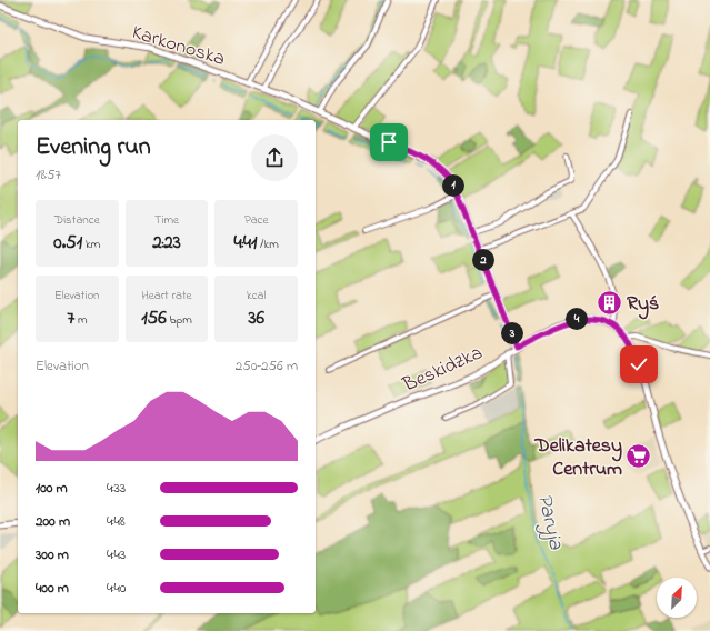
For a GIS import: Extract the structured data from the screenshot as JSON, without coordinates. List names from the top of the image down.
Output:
{
  "streets": {
    "street": ["Karkonoska", "Beskidzka"]
  },
  "crossings": [
    ["Karkonoska", "Beskidzka"]
  ],
  "water": ["Paryja"],
  "places": {
    "building": ["Ryś"],
    "supermarket": ["Delikatesy Centrum"]
  },
  "north": "top right",
  "page": {
    "heading": ["Evening run", "18:57"],
    "pins": [
      "1",
      "2",
      "4",
      "3"
    ],
    "stats": [
      ["Distance", "0.51 km"],
      ["Time", "2:23"],
      ["Pace", "4:41 /km"],
      ["Elevation", "7 m"],
      ["Heart rate", "156 bpm"],
      ["kcal", "36"]
    ],
    "chart": ["Elevation", "250–256 m"],
    "list": [
      {
        "name": "100 m",
        "note": "4:33"
      },
      {
        "name": "200 m",
        "note": "4:48"
      },
      {
        "name": "300 m",
        "note": "4:43"
      },
      {
        "name": "400 m",
        "note": "4:40"
      }
    ]
  }
}
